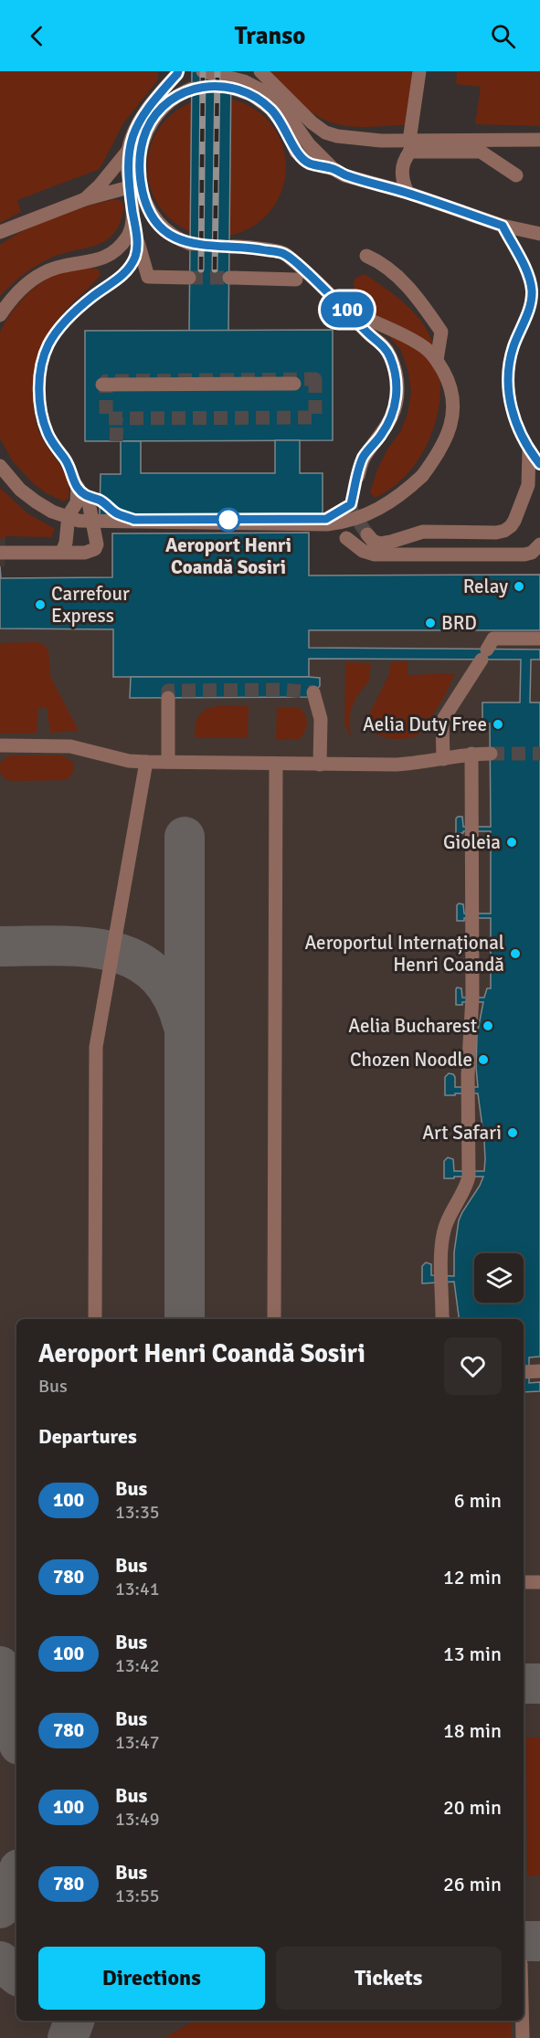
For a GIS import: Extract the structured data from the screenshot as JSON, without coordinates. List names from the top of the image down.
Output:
{
  "places": [
    "Aeroport Henri Coandă Sosiri",
    "Relay",
    "Carrefour Express",
    "BRD",
    "Aelia Duty Free",
    "Gioleia",
    "Aeroportul Internațional Henri Coandă",
    "Aelia Bucharest",
    "Chozen Noodle",
    "Art Safari"
  ],
  "lines": ["bus line 100"],
  "page": {
    "header": "Transo",
    "on_map": "100",
    "heading": [
      ["Aeroport Henri Coandă Sosiri", "Bus"],
      "Departures"
    ],
    "list": [
      {
        "mark": "100",
        "name": "Bus",
        "note": "13:35",
        "value": "6 min"
      },
      {
        "mark": "780",
        "name": "Bus",
        "note": "13:41",
        "value": "12 min"
      },
      {
        "mark": "100",
        "name": "Bus",
        "note": "13:42",
        "value": "13 min"
      },
      {
        "mark": "780",
        "name": "Bus",
        "note": "13:47",
        "value": "18 min"
      },
      {
        "mark": "100",
        "name": "Bus",
        "note": "13:49",
        "value": "20 min"
      },
      {
        "mark": "780",
        "name": "Bus",
        "note": "13:55",
        "value": "26 min"
      }
    ],
    "buttons": ["Directions", "Tickets"]
  }
}
